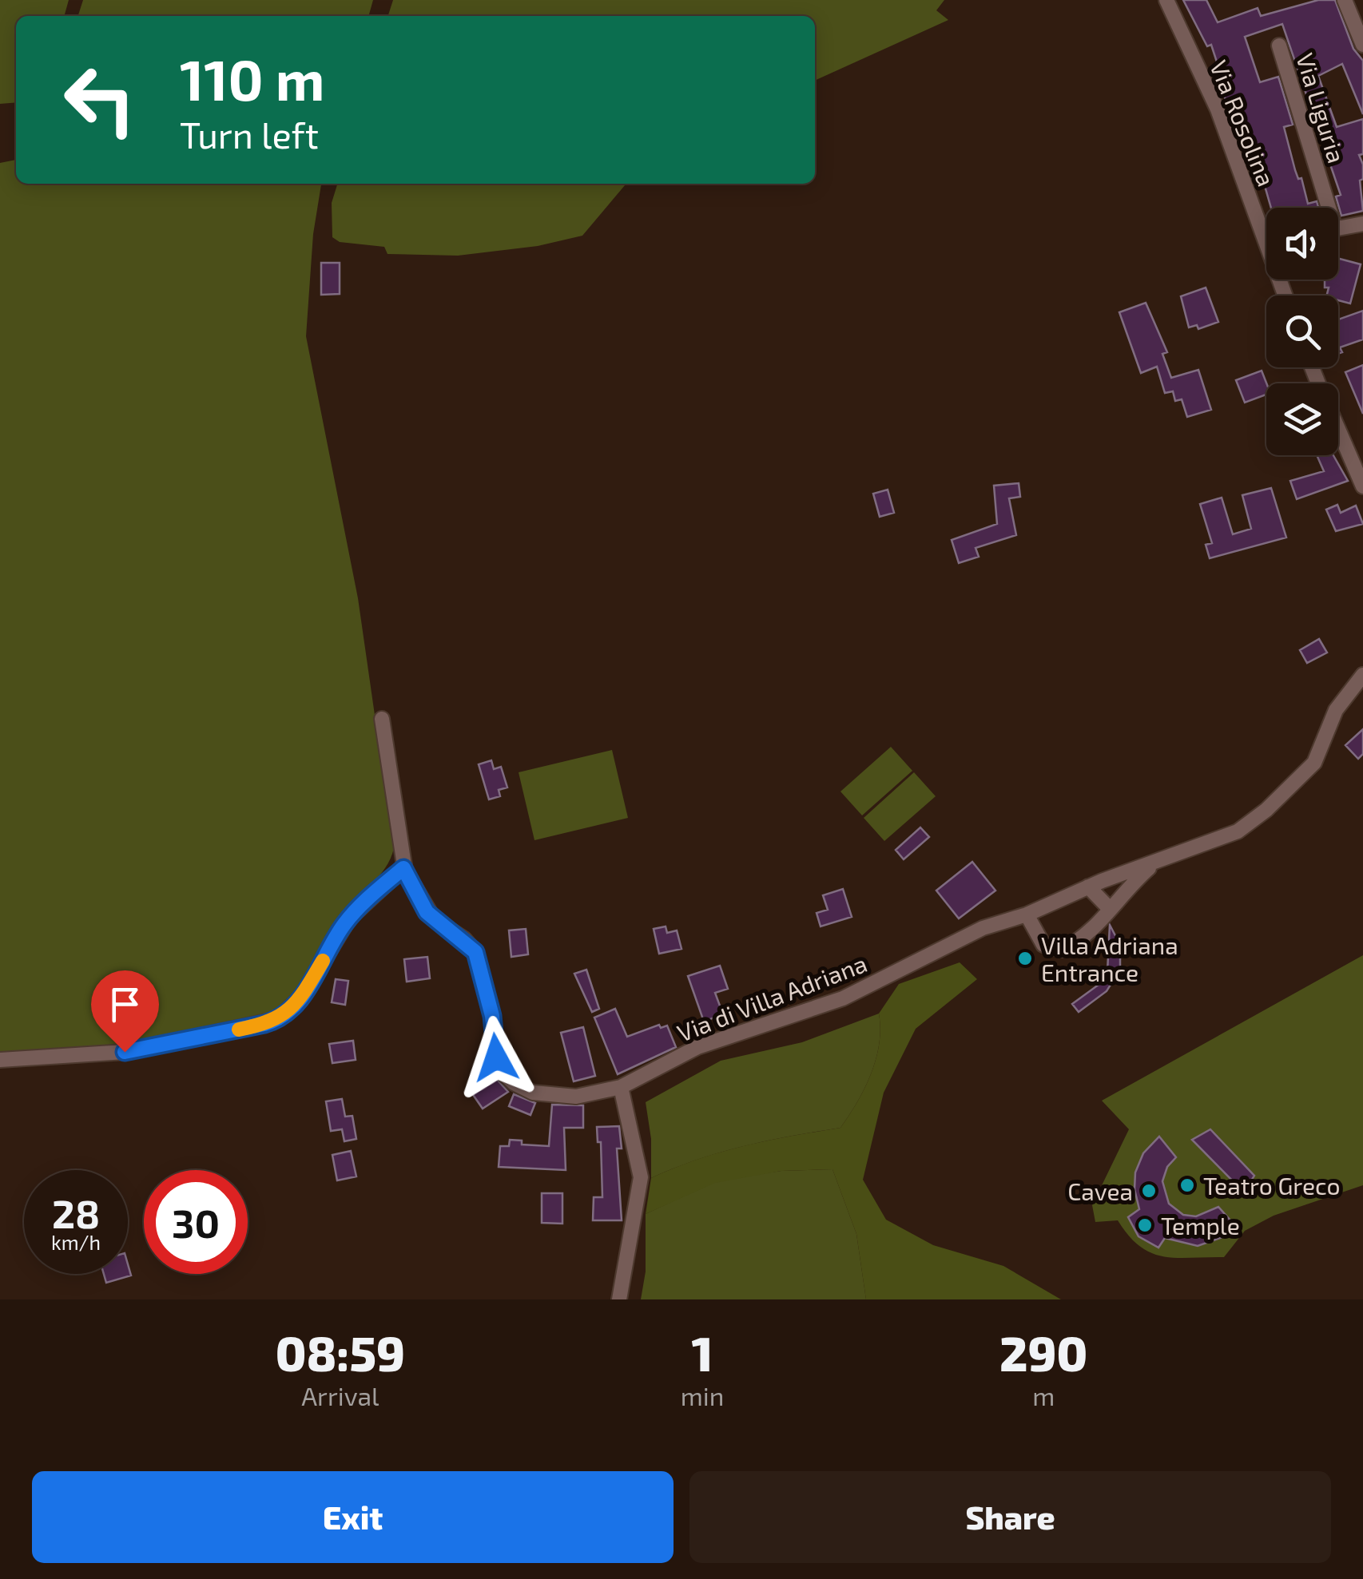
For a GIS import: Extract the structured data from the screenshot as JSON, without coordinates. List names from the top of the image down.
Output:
{
  "streets": {
    "street": ["Via Liguria", "Via Rosolina", "Via di Villa Adriana"]
  },
  "places": [
    "Villa Adriana Entrance",
    "Teatro Greco",
    "Cavea",
    "Temple"
  ],
  "page": {
    "turn": ["110 m", "Turn left"],
    "speed": "28 km/h",
    "limit": "30",
    "eta": [
      "08:59",
      "Arrival",
      "1",
      "min",
      "290",
      "m"
    ],
    "buttons": ["Exit", "Share"]
  }
}
